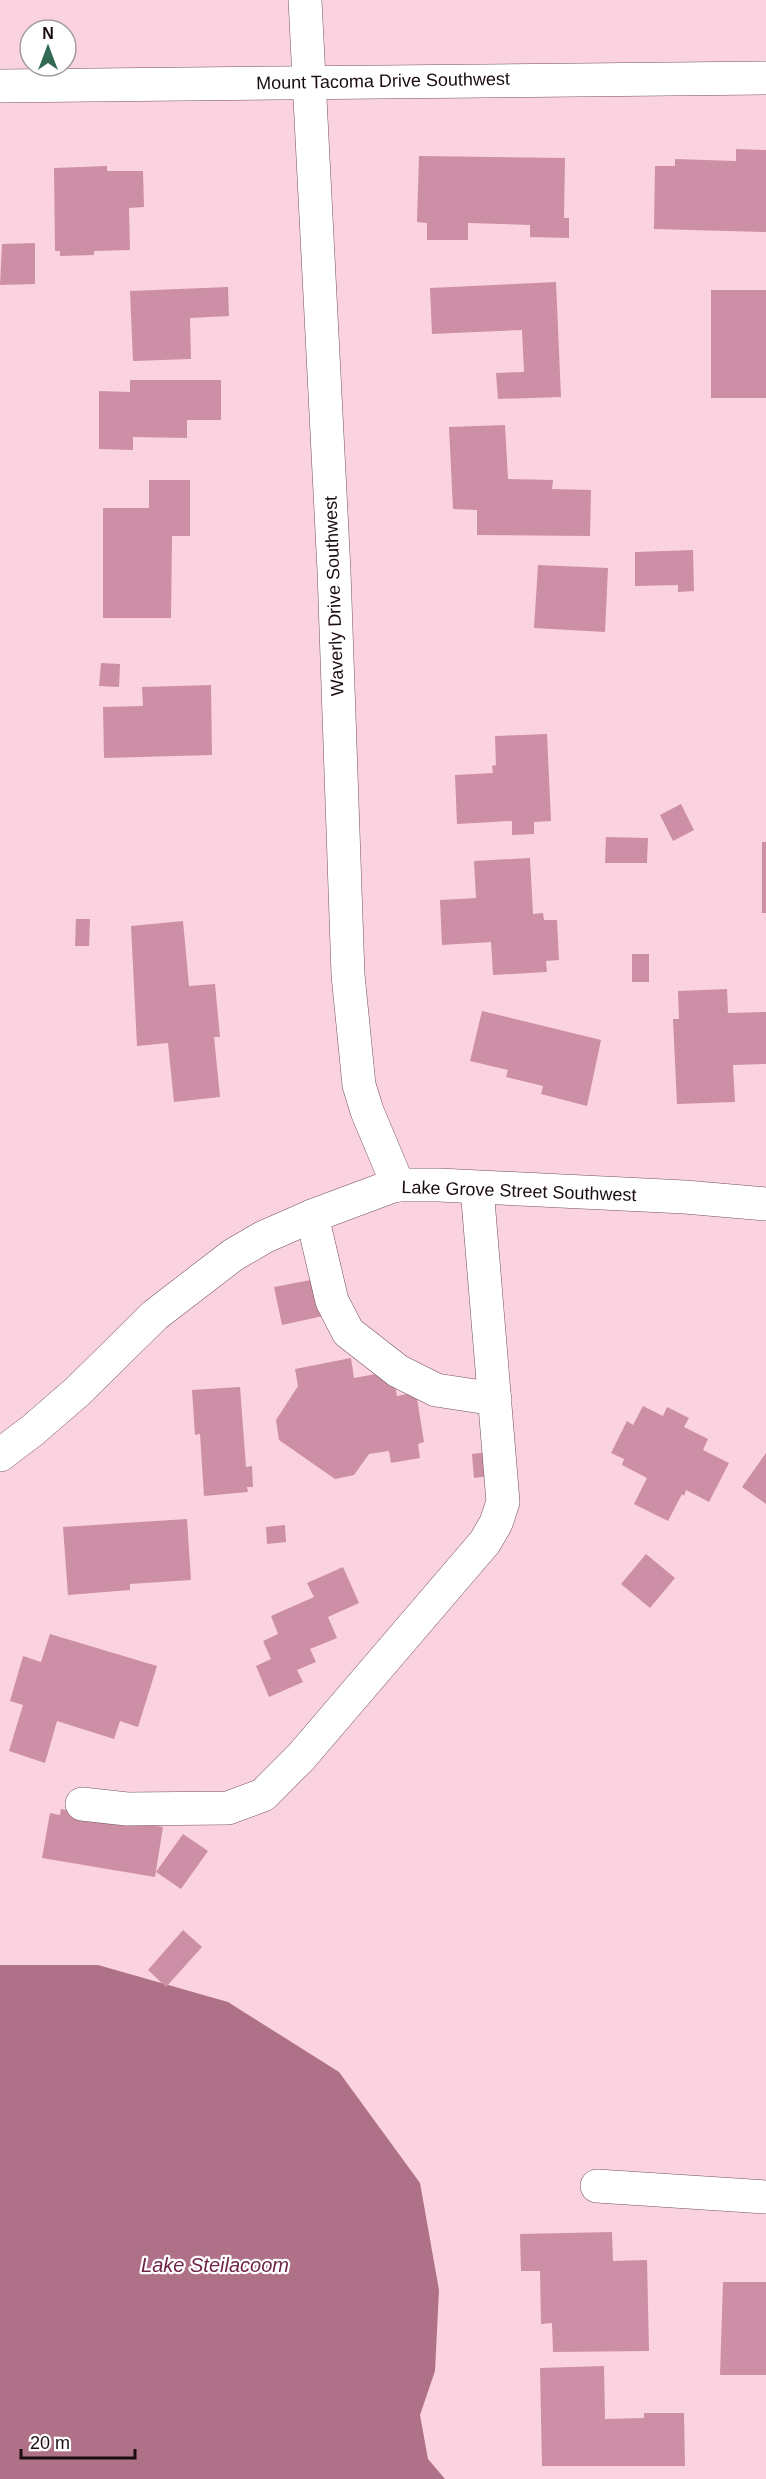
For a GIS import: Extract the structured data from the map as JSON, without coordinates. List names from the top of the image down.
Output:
{
  "streets": {
    "street": ["Mount Tacoma Drive Southwest", "Waverly Drive Southwest", "Lake Grove Street Southwest"]
  },
  "crossings": [
    ["Mount Tacoma Drive Southwest", "Waverly Drive Southwest"],
    ["Waverly Drive Southwest", "Lake Grove Street Southwest"]
  ],
  "water": ["Lake Steilacoom"],
  "scale_bar": "20 m",
  "north": "top"
}
